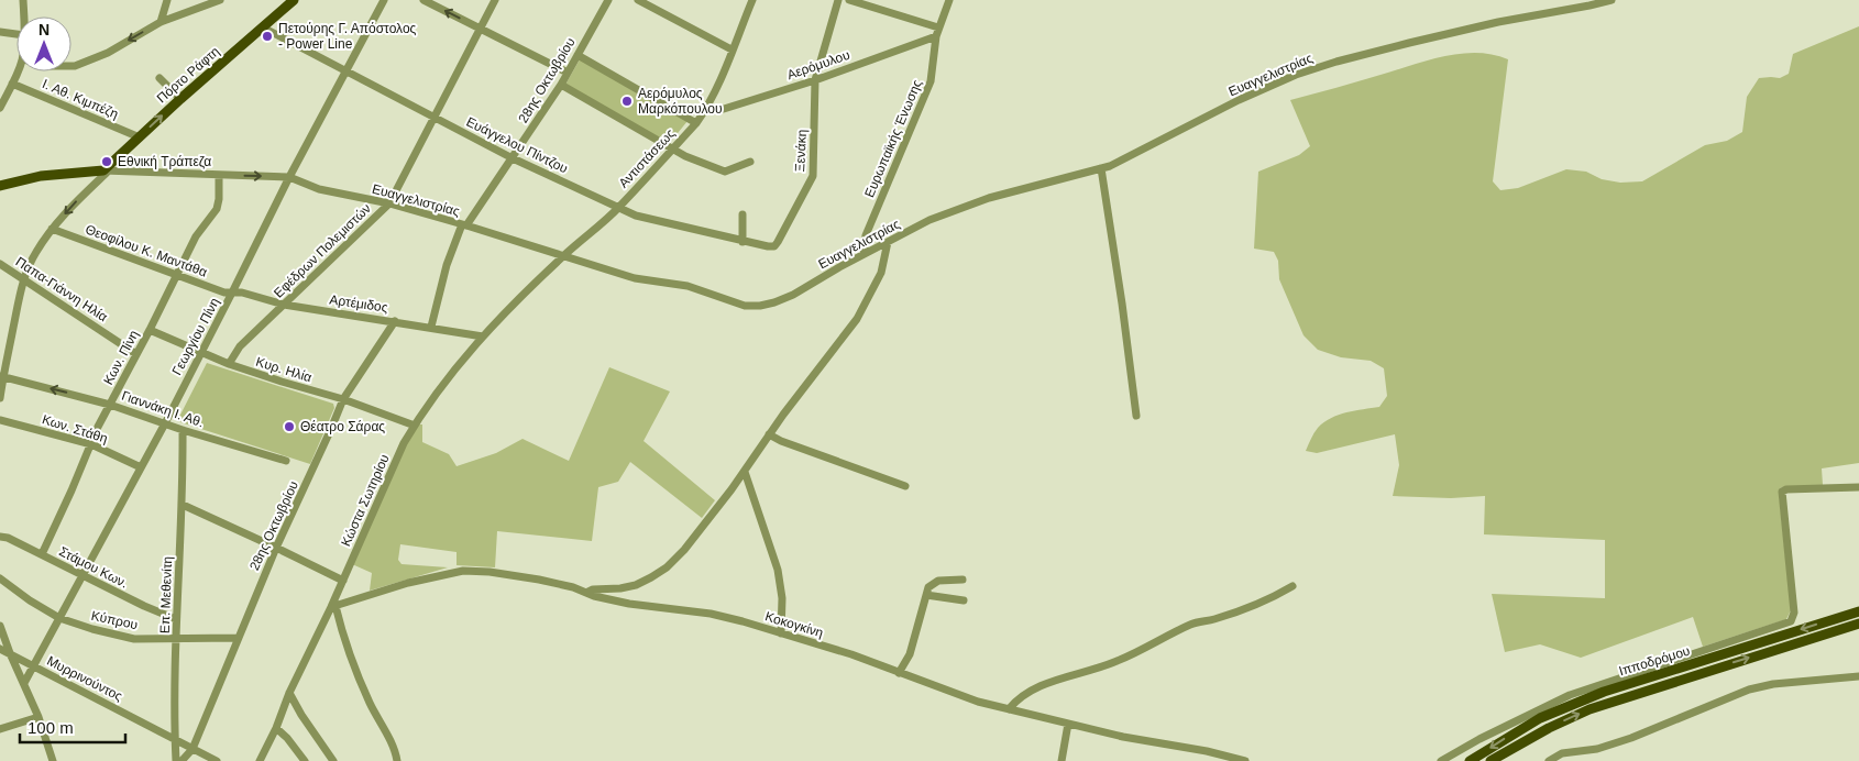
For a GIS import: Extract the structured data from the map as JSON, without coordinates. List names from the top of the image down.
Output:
{
  "streets": {
    "main road": ["Πόρτο Ράφτη", "Ιπποδρόμου"],
    "street": [
      "Αερόμυλου",
      "Ευαγγελιστρίας",
      "28ης Οκτωβρίου",
      "Ι. Αθ. Κιμπέζη",
      "Ευρωπαϊκής Ένωσης",
      "Ευάγγελου Πίντζου",
      "Ξενάκη",
      "Αντιστάσεως",
      "Θεοφίλου Κ. Μαντάθα",
      "Εφέδρων Πολεμιστών",
      "Παπα-Γιάννη Ηλία",
      "Αρτέμιδος",
      "Γεωργίου Πίνη",
      "Κων. Πίνη",
      "Κυρ. Ηλία",
      "Γιαννάκη Ι. Αθ.",
      "Κων. Στάθη",
      "Κώστα Σωτηρίου",
      "Στάμου Κων.",
      "Επ. Μεθενίτη",
      "Κύπρου",
      "Κοκογκίνη",
      "Μυρρινούντος"
    ]
  },
  "crossings": [
    ["Αερόμυλου", "Ευρωπαϊκής Ένωσης"],
    ["Αερόμυλου", "Ξενάκη"],
    ["Αερόμυλου", "Αντιστάσεως"],
    ["Πόρτο Ράφτη", "Ευαγγελιστρίας"],
    ["Πόρτο Ράφτη", "Ι. Αθ. Κιμπέζη"],
    ["Πόρτο Ράφτη", "Ευάγγελου Πίντζου"],
    ["Ευαγγελιστρίας", "28ης Οκτωβρίου"],
    ["Ευαγγελιστρίας", "Ευρωπαϊκής Ένωσης"],
    ["Ευαγγελιστρίας", "Αντιστάσεως"],
    ["Ευαγγελιστρίας", "Εφέδρων Πολεμιστών"],
    ["Ευαγγελιστρίας", "Γεωργίου Πίνη"],
    ["Ευαγγελιστρίας", "Κων. Πίνη"],
    ["Ευαγγελιστρίας", "Κώστα Σωτηρίου"],
    ["28ης Οκτωβρίου", "Ευάγγελου Πίντζου"],
    ["28ης Οκτωβρίου", "Αρτέμιδος"],
    ["28ης Οκτωβρίου", "Κυρ. Ηλία"],
    ["28ης Οκτωβρίου", "Κύπρου"],
    ["28ης Οκτωβρίου", "Μυρρινούντος"],
    ["Ευάγγελου Πίντζου", "Ξενάκη"],
    ["Ευάγγελου Πίντζου", "Αντιστάσεως"],
    ["Ευάγγελου Πίντζου", "Εφέδρων Πολεμιστών"],
    ["Ευάγγελου Πίντζου", "Γεωργίου Πίνη"],
    ["Αντιστάσεως", "Κώστα Σωτηρίου"],
    ["Θεοφίλου Κ. Μαντάθα", "Αρτέμιδος"],
    ["Θεοφίλου Κ. Μαντάθα", "Γεωργίου Πίνη"],
    ["Θεοφίλου Κ. Μαντάθα", "Κων. Πίνη"],
    ["Εφέδρων Πολεμιστών", "Αρτέμιδος"],
    ["Εφέδρων Πολεμιστών", "Κυρ. Ηλία"],
    ["Παπα-Γιάννη Ηλία", "Κων. Πίνη"],
    ["Αρτέμιδος", "Γεωργίου Πίνη"],
    ["Αρτέμιδος", "Κώστα Σωτηρίου"],
    ["Γεωργίου Πίνη", "Κυρ. Ηλία"],
    ["Γεωργίου Πίνη", "Γιαννάκη Ι. Αθ."],
    ["Γεωργίου Πίνη", "Κων. Στάθη"],
    ["Γεωργίου Πίνη", "Στάμου Κων."],
    ["Γεωργίου Πίνη", "Κύπρου"],
    ["Γεωργίου Πίνη", "Μυρρινούντος"],
    ["Κων. Πίνη", "Κυρ. Ηλία"],
    ["Κων. Πίνη", "Γιαννάκη Ι. Αθ."],
    ["Κων. Πίνη", "Κων. Στάθη"],
    ["Κων. Πίνη", "Στάμου Κων."],
    ["Κυρ. Ηλία", "Κώστα Σωτηρίου"],
    ["Γιαννάκη Ι. Αθ.", "Επ. Μεθενίτη"],
    ["Κώστα Σωτηρίου", "Κοκογκίνη"],
    ["Στάμου Κων.", "Επ. Μεθενίτη"],
    ["Επ. Μεθενίτη", "Κύπρου"],
    ["Επ. Μεθενίτη", "Μυρρινούντος"]
  ],
  "one_way": ["Γιαννάκη Ι. Αθ."],
  "places": [
    "Πετούρης Γ. Απόστολος - Power Line",
    "Αερόμυλος Μαρκόπουλου",
    "Εθνική Τράπεζα",
    "Θέατρο Σάρας"
  ],
  "scale_bar": "100 m",
  "north": "top"
}
